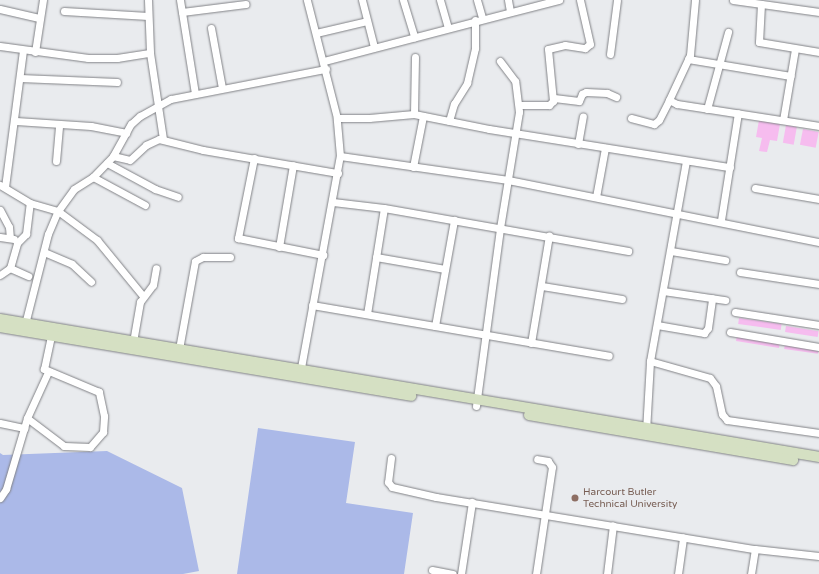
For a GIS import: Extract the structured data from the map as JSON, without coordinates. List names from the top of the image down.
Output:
{
  "places": ["Harcourt Butler Technical University"]
}
